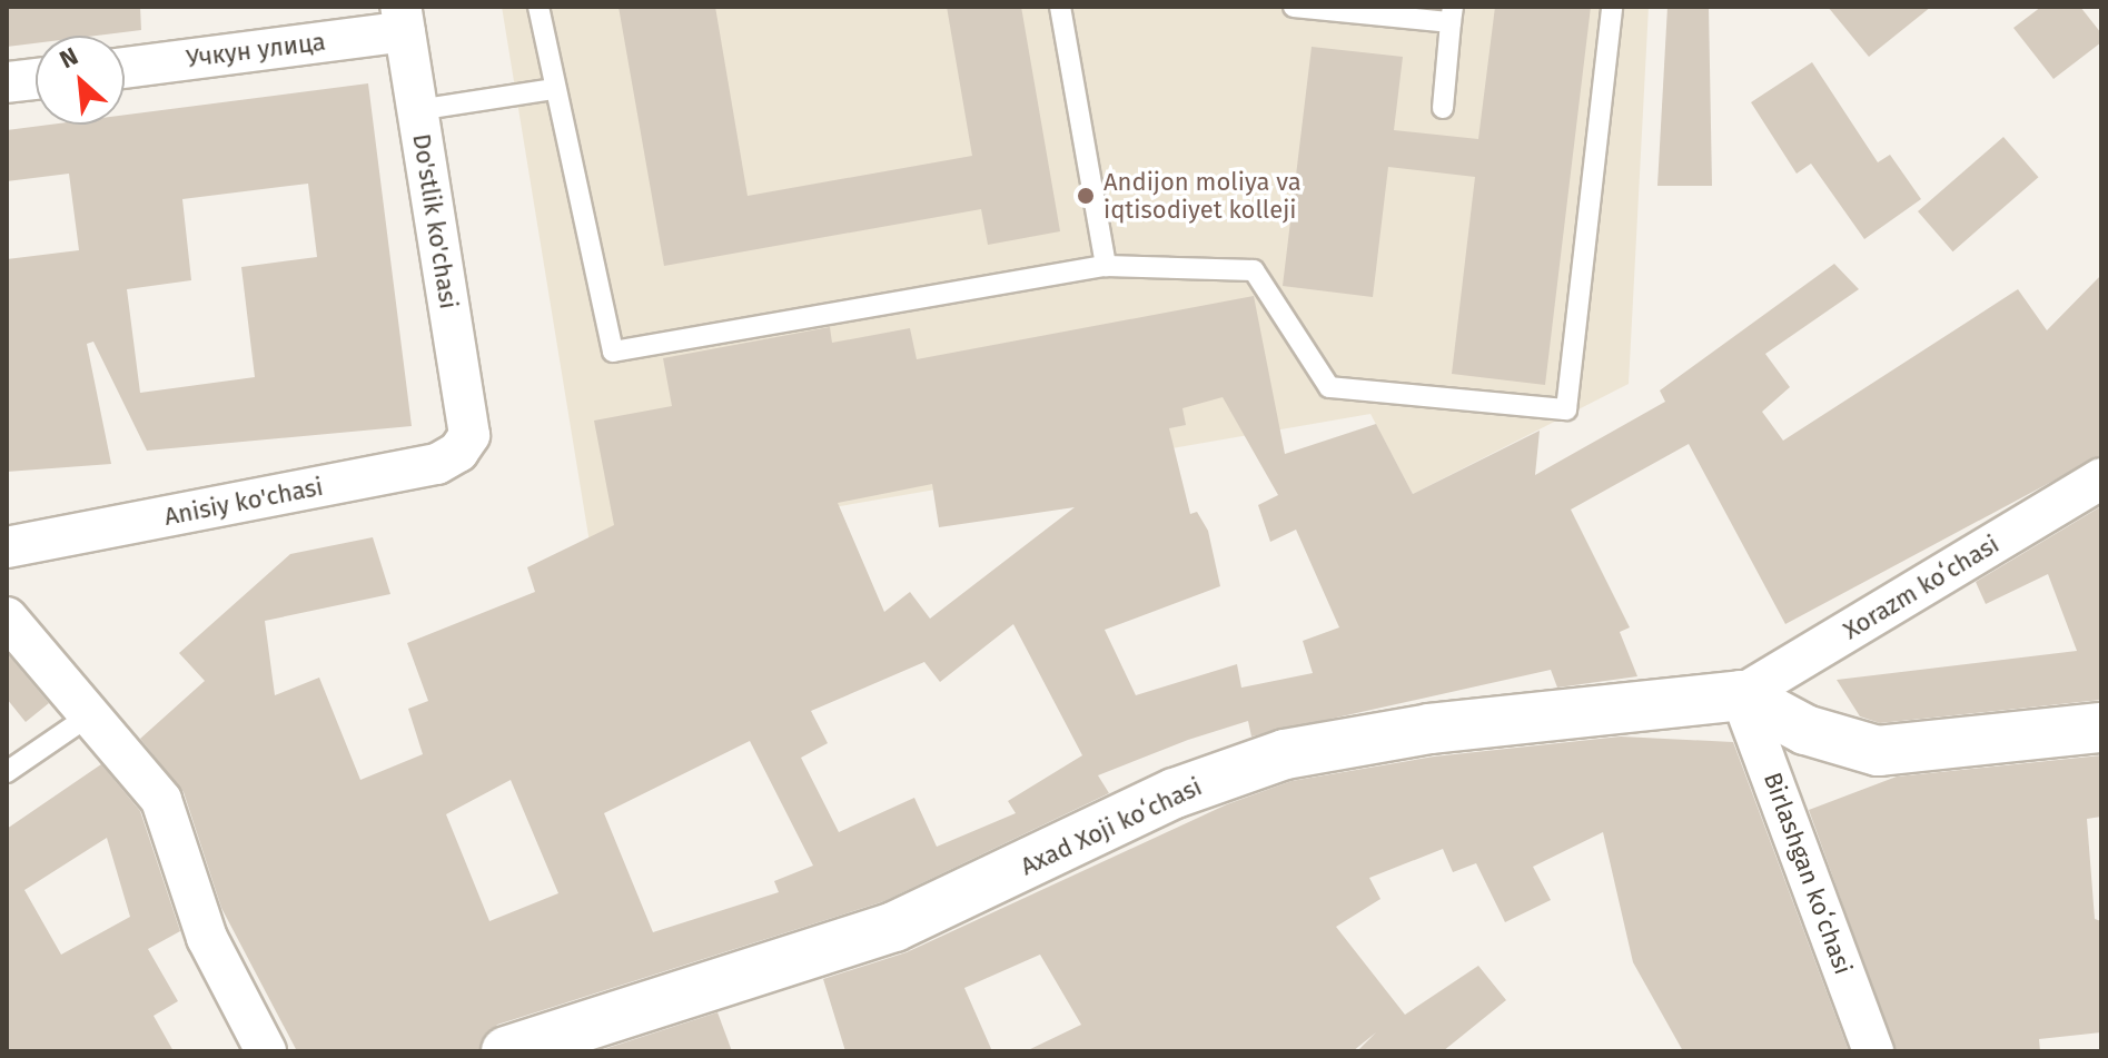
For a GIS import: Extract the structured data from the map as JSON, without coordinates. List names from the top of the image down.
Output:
{
  "streets": {
    "street": [
      "Учкун улица",
      "Do'stlik ko'chasi",
      "Anisiy ko'chasi",
      "Xorazm koʻchasi",
      "Axad Xoji koʻchasi",
      "Birlashgan koʻchasi"
    ]
  },
  "crossings": [
    ["Учкун улица", "Do'stlik ko'chasi"],
    ["Do'stlik ko'chasi", "Anisiy ko'chasi"],
    ["Xorazm koʻchasi", "Axad Xoji koʻchasi"],
    ["Xorazm koʻchasi", "Birlashgan koʻchasi"],
    ["Axad Xoji koʻchasi", "Birlashgan koʻchasi"]
  ],
  "places": ["Andijon moliya va iqtisodiyet kolleji"],
  "north": "top left"
}
